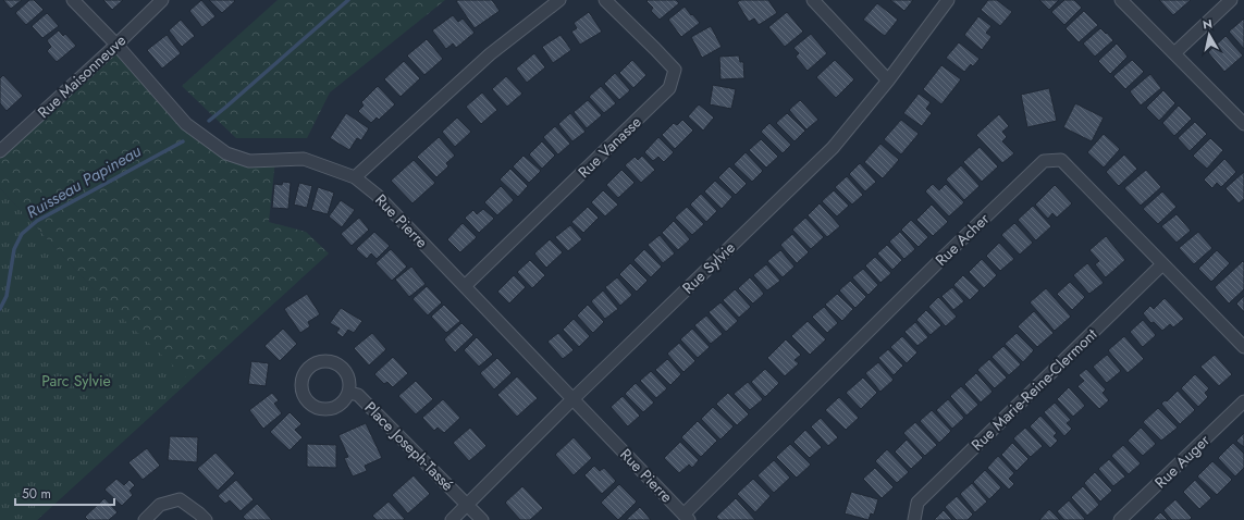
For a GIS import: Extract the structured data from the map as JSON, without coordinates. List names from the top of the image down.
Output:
{
  "streets": {
    "street": [
      "Rue Maisonneuve",
      "Rue Vanasse",
      "Rue Pierre",
      "Rue Acher",
      "Rue Sylvie",
      "Rue Marie-Reine-Clermont",
      "Place Joseph-Tassé",
      "Rue Auger"
    ]
  },
  "crossings": [
    ["Rue Maisonneuve", "Rue Pierre"],
    ["Rue Vanasse", "Rue Pierre"],
    ["Rue Pierre", "Rue Acher"],
    ["Rue Pierre", "Rue Sylvie"],
    ["Rue Acher", "Rue Marie-Reine-Clermont"],
    ["Rue Sylvie", "Place Joseph-Tassé"]
  ],
  "water": ["Ruisseau Papineau"],
  "parks": ["Parc Sylvie"],
  "scale_bar": "50 m",
  "north": "top"
}
